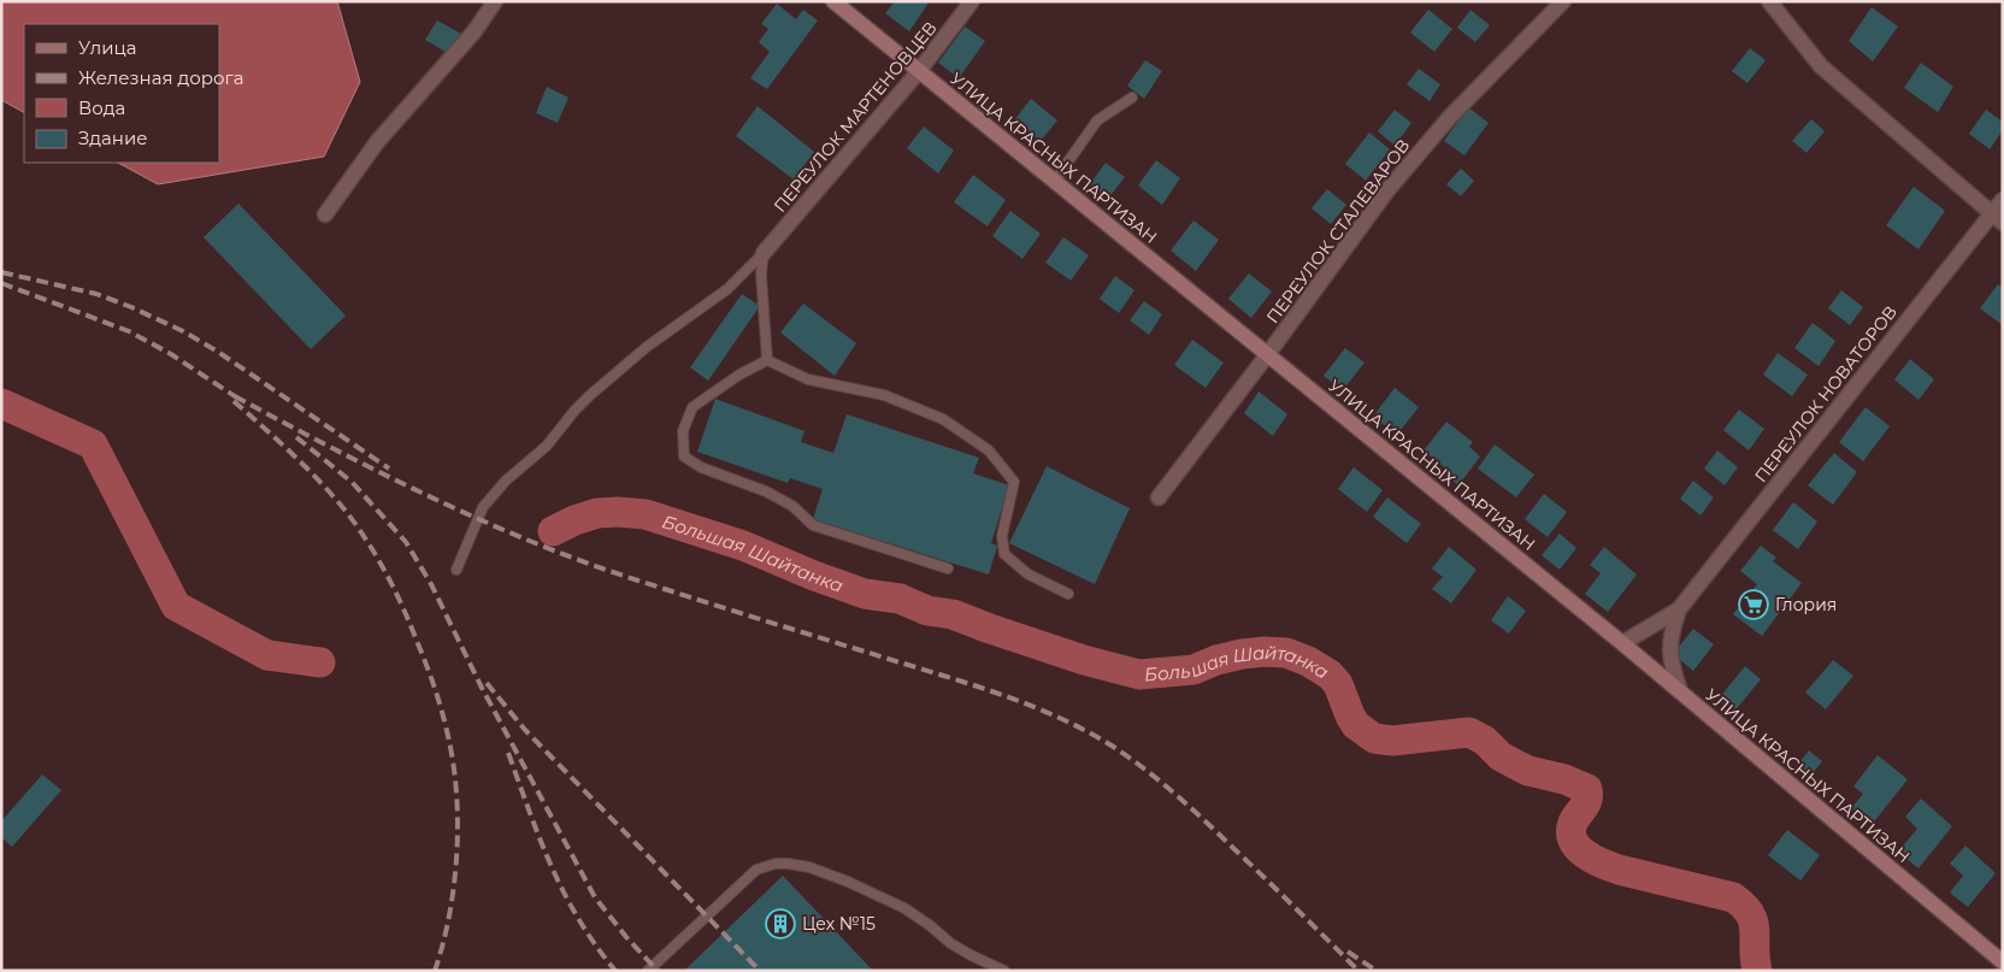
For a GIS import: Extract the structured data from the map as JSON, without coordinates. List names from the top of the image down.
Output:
{
  "streets": {
    "street": [
      "ПЕРЕУЛОК МАРТЕНОВЦЕВ",
      "УЛИЦА КРАСНЫХ ПАРТИЗАН",
      "ПЕРЕУЛОК СТАЛЕВАРОВ",
      "ПЕРЕУЛОК НОВАТОРОВ"
    ]
  },
  "crossings": [
    ["ПЕРЕУЛОК МАРТЕНОВЦЕВ", "УЛИЦА КРАСНЫХ ПАРТИЗАН"],
    ["УЛИЦА КРАСНЫХ ПАРТИЗАН", "ПЕРЕУЛОК СТАЛЕВАРОВ"]
  ],
  "water": ["Большая Шайтанка"],
  "places": {
    "supermarket": ["Глория"],
    "building": ["Цех №15"]
  },
  "legend": [
    "Улица",
    "Железная дорога",
    "Вода",
    "Здание"
  ]
}
